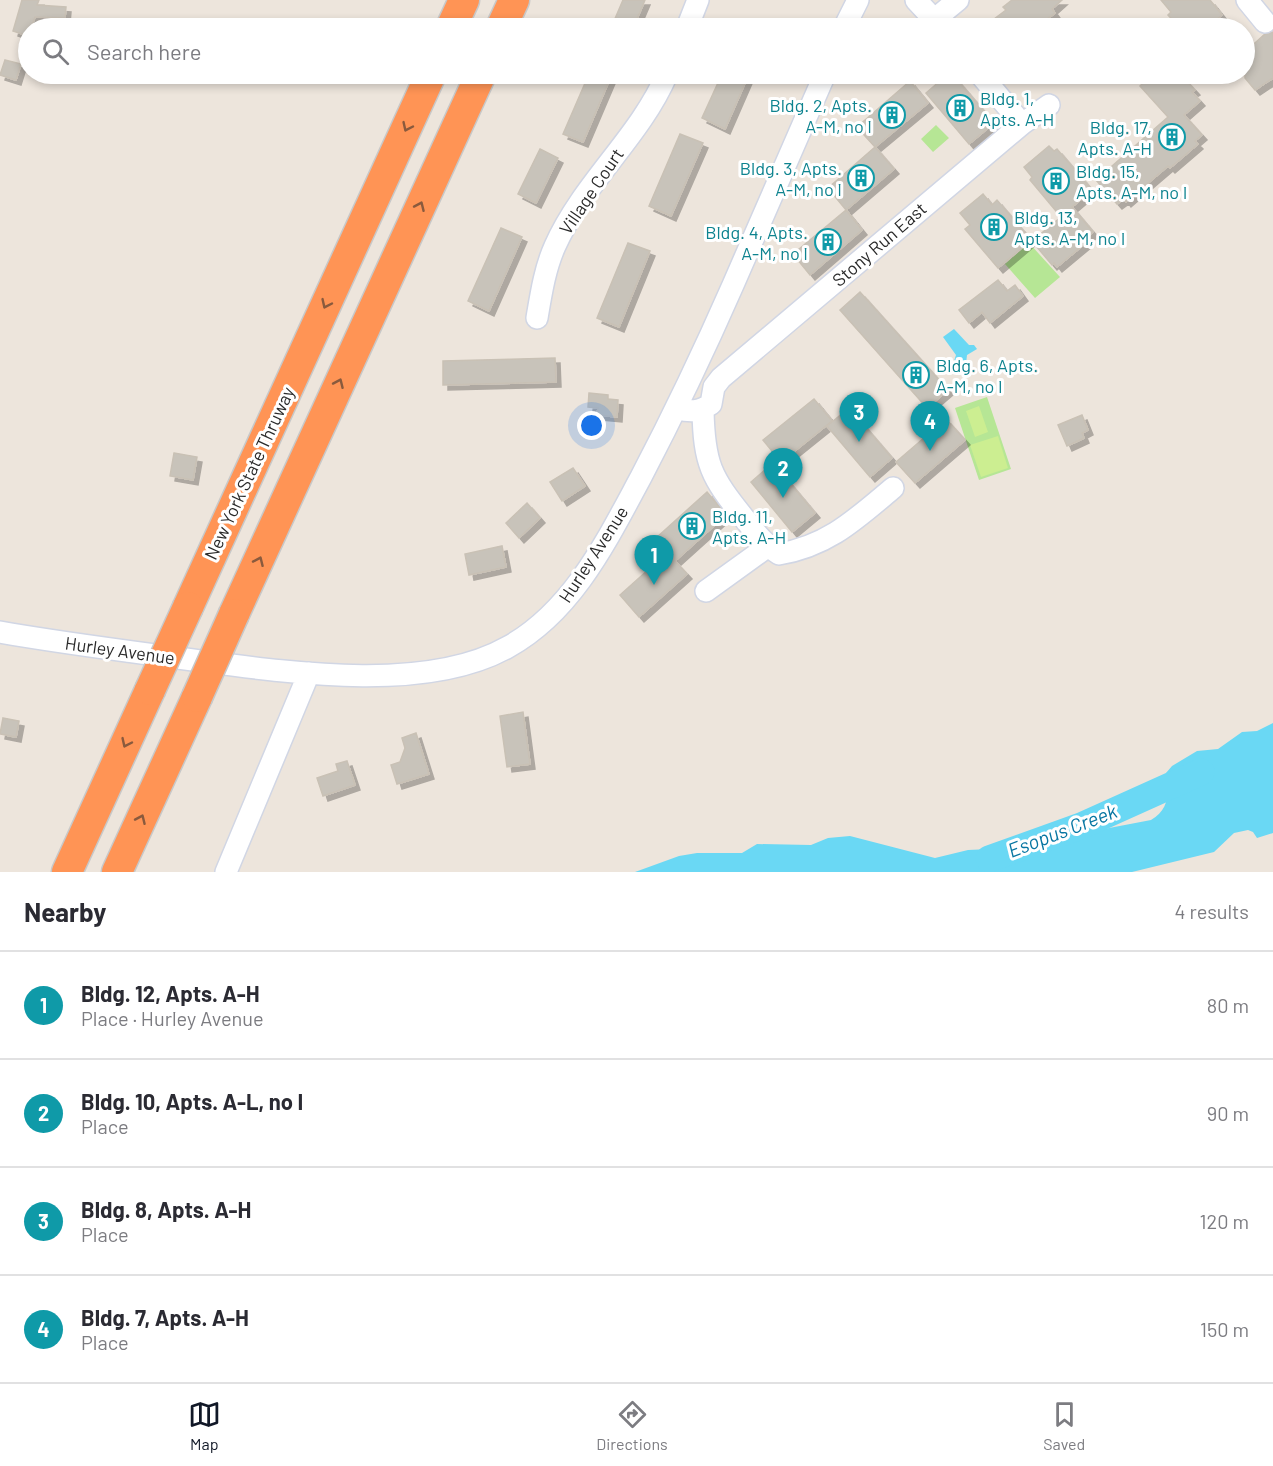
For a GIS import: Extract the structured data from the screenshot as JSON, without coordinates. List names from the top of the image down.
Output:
{
  "streets": {
    "highway": ["New York State Thruway"],
    "street": ["Village Court", "Stony Run East", "Hurley Avenue"]
  },
  "water": ["Esopus Creek"],
  "places": {
    "building": [
      "Bldg. 1, Apts. A-H",
      "Bldg. 2, Apts. A-M, no I",
      "Bldg. 17, Apts. A-H",
      "Bldg. 3, Apts. A-M, no I",
      "Bldg. 15, Apts. A-M, no I",
      "Bldg. 13, Apts. A-M, no I",
      "Bldg. 4, Apts. A-M, no I",
      "Bldg. 6, Apts. A-M, no I",
      "Bldg. 11, Apts. A-H"
    ]
  },
  "page": {
    "search": "Search here",
    "pins": [
      "3",
      "4",
      "2",
      "1"
    ],
    "heading": ["Nearby", "4 results"],
    "list": [
      {
        "mark": "1",
        "name": "Bldg. 12, Apts. A-H",
        "note": "Place · Hurley Avenue",
        "value": "80 m"
      },
      {
        "mark": "2",
        "name": "Bldg. 10, Apts. A-L, no I",
        "note": "Place",
        "value": "90 m"
      },
      {
        "mark": "3",
        "name": "Bldg. 8, Apts. A-H",
        "note": "Place",
        "value": "120 m"
      },
      {
        "mark": "4",
        "name": "Bldg. 7, Apts. A-H",
        "note": "Place",
        "value": "150 m"
      }
    ],
    "nav": ["Map", "Directions", "Saved"]
  }
}
